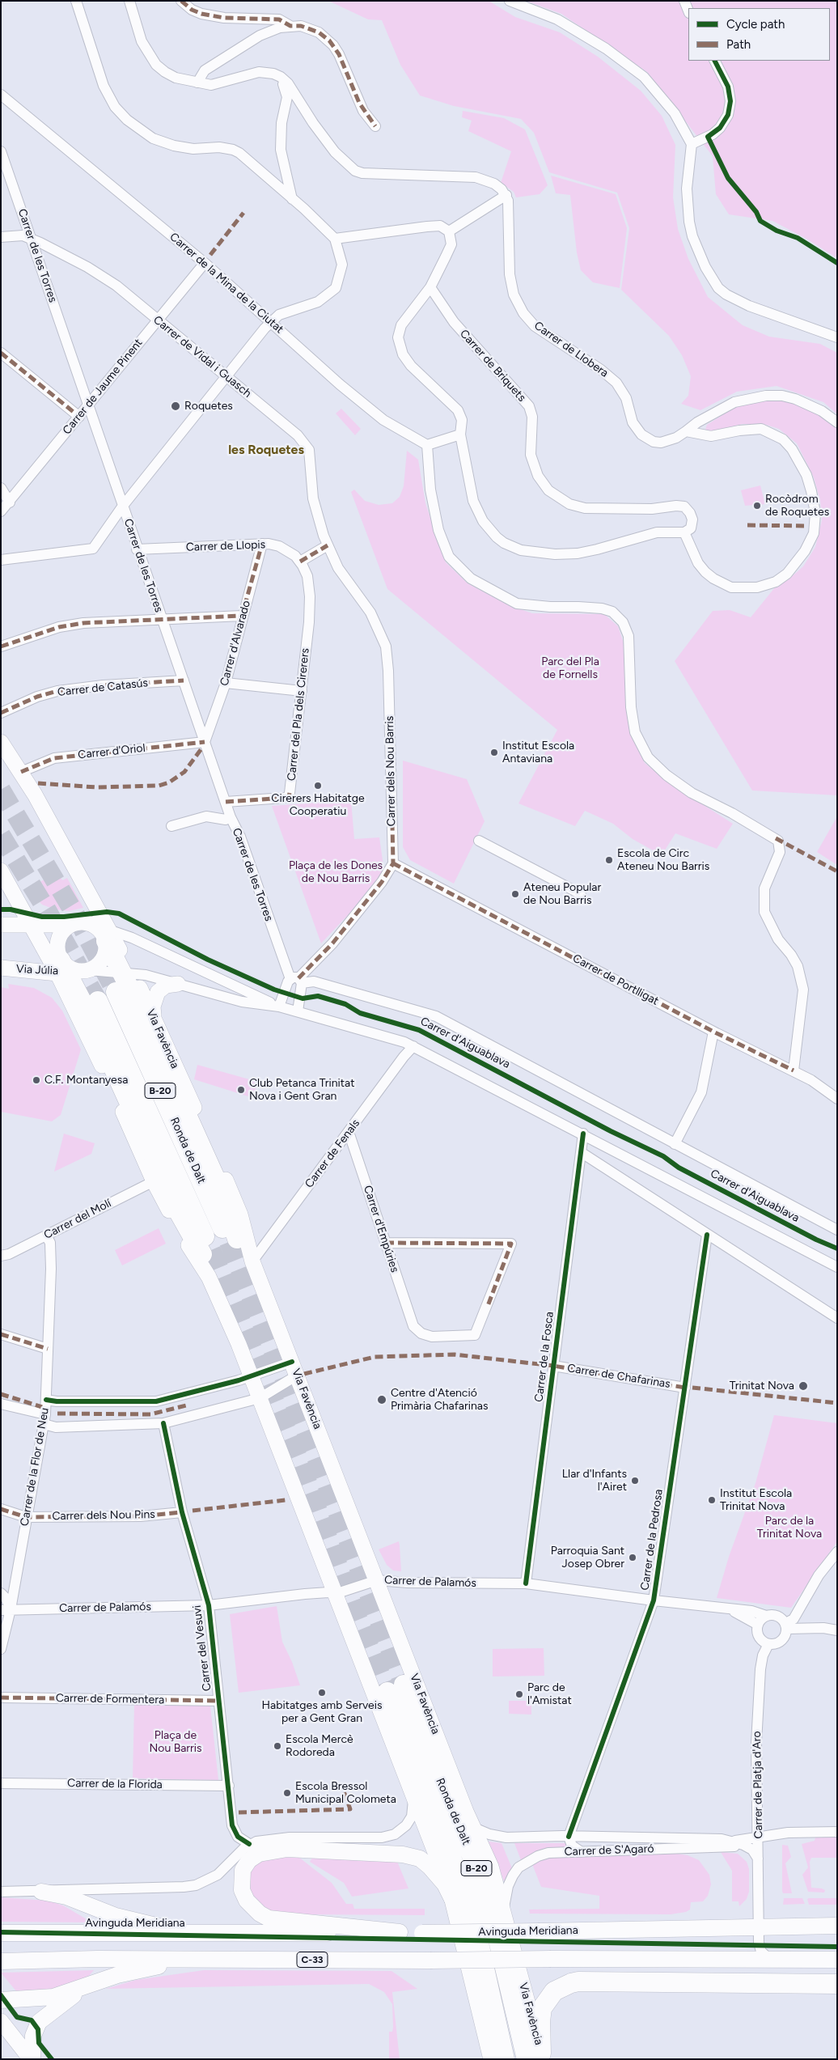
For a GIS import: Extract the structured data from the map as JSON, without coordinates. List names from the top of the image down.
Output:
{
  "streets": {
    "highway": ["B-20", "Ronda de Dalt"],
    "main road": ["Avinguda Meridiana", "C-33"],
    "street": [
      "Carrer de les Torres",
      "Carrer de la Mina de la Ciutat",
      "Carrer de Llobera",
      "Carrer de Vidal i Guasch",
      "Carrer de Briquets",
      "Carrer de Jaume Pinent",
      "Carrer de Llopis",
      "Carrer d'Alvarado",
      "Carrer de Catasús",
      "Carrer del Pla dels Cirerers",
      "Carrer d'Oriol",
      "Carrer dels Nou Barris",
      "Via Júlia",
      "Carrer de Portlligat",
      "Via Favència",
      "Carrer d'Aiguablava",
      "Carrer de Fenals",
      "Carrer del Molí",
      "Carrer d'Empúries",
      "Carrer de la Fosca",
      "Carrer de Chafarinas",
      "Carrer de la Flor de Neu",
      "Carrer dels Nou Pins",
      "Carrer de la Pedrosa",
      "Carrer de Palamós",
      "Carrer del Vesuvi",
      "Carrer de Formentera",
      "Carrer de la Florida",
      "Carrer de Platja d'Aro",
      "Carrer de S'Agaró"
    ]
  },
  "crossings": [
    ["Carrer de les Torres", "Carrer de Vidal i Guasch"],
    ["Carrer de les Torres", "Carrer de Jaume Pinent"],
    ["Carrer de les Torres", "Carrer de Llopis"],
    ["Carrer de les Torres", "Carrer d'Alvarado"],
    ["Carrer de les Torres", "Carrer de Catasús"],
    ["Carrer de les Torres", "Carrer del Pla dels Cirerers"],
    ["Carrer de les Torres", "Carrer d'Oriol"],
    ["Carrer de les Torres", "Carrer d'Aiguablava"],
    ["Carrer de la Mina de la Ciutat", "Carrer de Jaume Pinent"],
    ["Carrer de Vidal i Guasch", "Carrer de Jaume Pinent"],
    ["Carrer de Vidal i Guasch", "Carrer dels Nou Barris"],
    ["Carrer de Llopis", "Carrer d'Alvarado"],
    ["Carrer de Llopis", "Carrer del Pla dels Cirerers"],
    ["Carrer d'Alvarado", "Carrer d'Oriol"],
    ["Carrer dels Nou Barris", "Carrer de Portlligat"],
    ["Via Júlia", "Ronda de Dalt"],
    ["Via Favència", "Ronda de Dalt"],
    ["Via Favència", "Carrer de Fenals"],
    ["Via Favència", "Carrer de Palamós"],
    ["Via Favència", "Carrer de S'Agaró"],
    ["Carrer de Fenals", "Carrer d'Empúries"],
    ["Carrer del Molí", "Carrer de la Flor de Neu"],
    ["Carrer de la Fosca", "Carrer de Chafarinas"],
    ["Carrer de la Fosca", "Carrer de Palamós"],
    ["Carrer de Chafarinas", "Carrer de la Pedrosa"],
    ["Carrer de la Flor de Neu", "Carrer dels Nou Pins"],
    ["Carrer de la Flor de Neu", "Carrer de Palamós"],
    ["Carrer dels Nou Pins", "Carrer del Vesuvi"],
    ["Carrer de la Pedrosa", "Carrer de Palamós"],
    ["Carrer de la Pedrosa", "Carrer de S'Agaró"],
    ["Carrer de Palamós", "Carrer del Vesuvi"],
    ["Carrer de Palamós", "Carrer de Platja d'Aro"],
    ["Carrer del Vesuvi", "Carrer de Formentera"],
    ["Carrer del Vesuvi", "Carrer de la Florida"],
    ["Carrer de Platja d'Aro", "Carrer de S'Agaró"],
    ["Carrer de Platja d'Aro", "Avinguda Meridiana"],
    ["Carrer de Platja d'Aro", "C-33"]
  ],
  "districts": ["les Roquetes"],
  "parks": [
    "Parc del Pla de Fornells",
    "Plaça de les Dones de Nou Barris",
    "Parc de la Trinitat Nova",
    "Plaça de Nou Barris"
  ],
  "places": [
    "Roquetes",
    "Rocòdrom de Roquetes",
    "Institut Escola Antaviana",
    "Cirerers Habitatge Cooperatiu",
    "Escola de Circ Ateneu Nou Barris",
    "Ateneu Popular de Nou Barris",
    "C.F. Montanyesa",
    "Club Petanca Trinitat Nova i Gent Gran",
    "Trinitat Nova",
    "Centre d'Atenció Primària Chafarinas",
    "Llar d'Infants l'Airet",
    "Institut Escola Trinitat Nova",
    "Parroquia Sant Josep Obrer",
    "Habitatges amb Serveis per a Gent Gran",
    "Parc de l'Amistat",
    "Escola Mercè Rodoreda",
    "Escola Bressol Municipal Colometa"
  ],
  "legend": ["Cycle path", "Path"]
}
